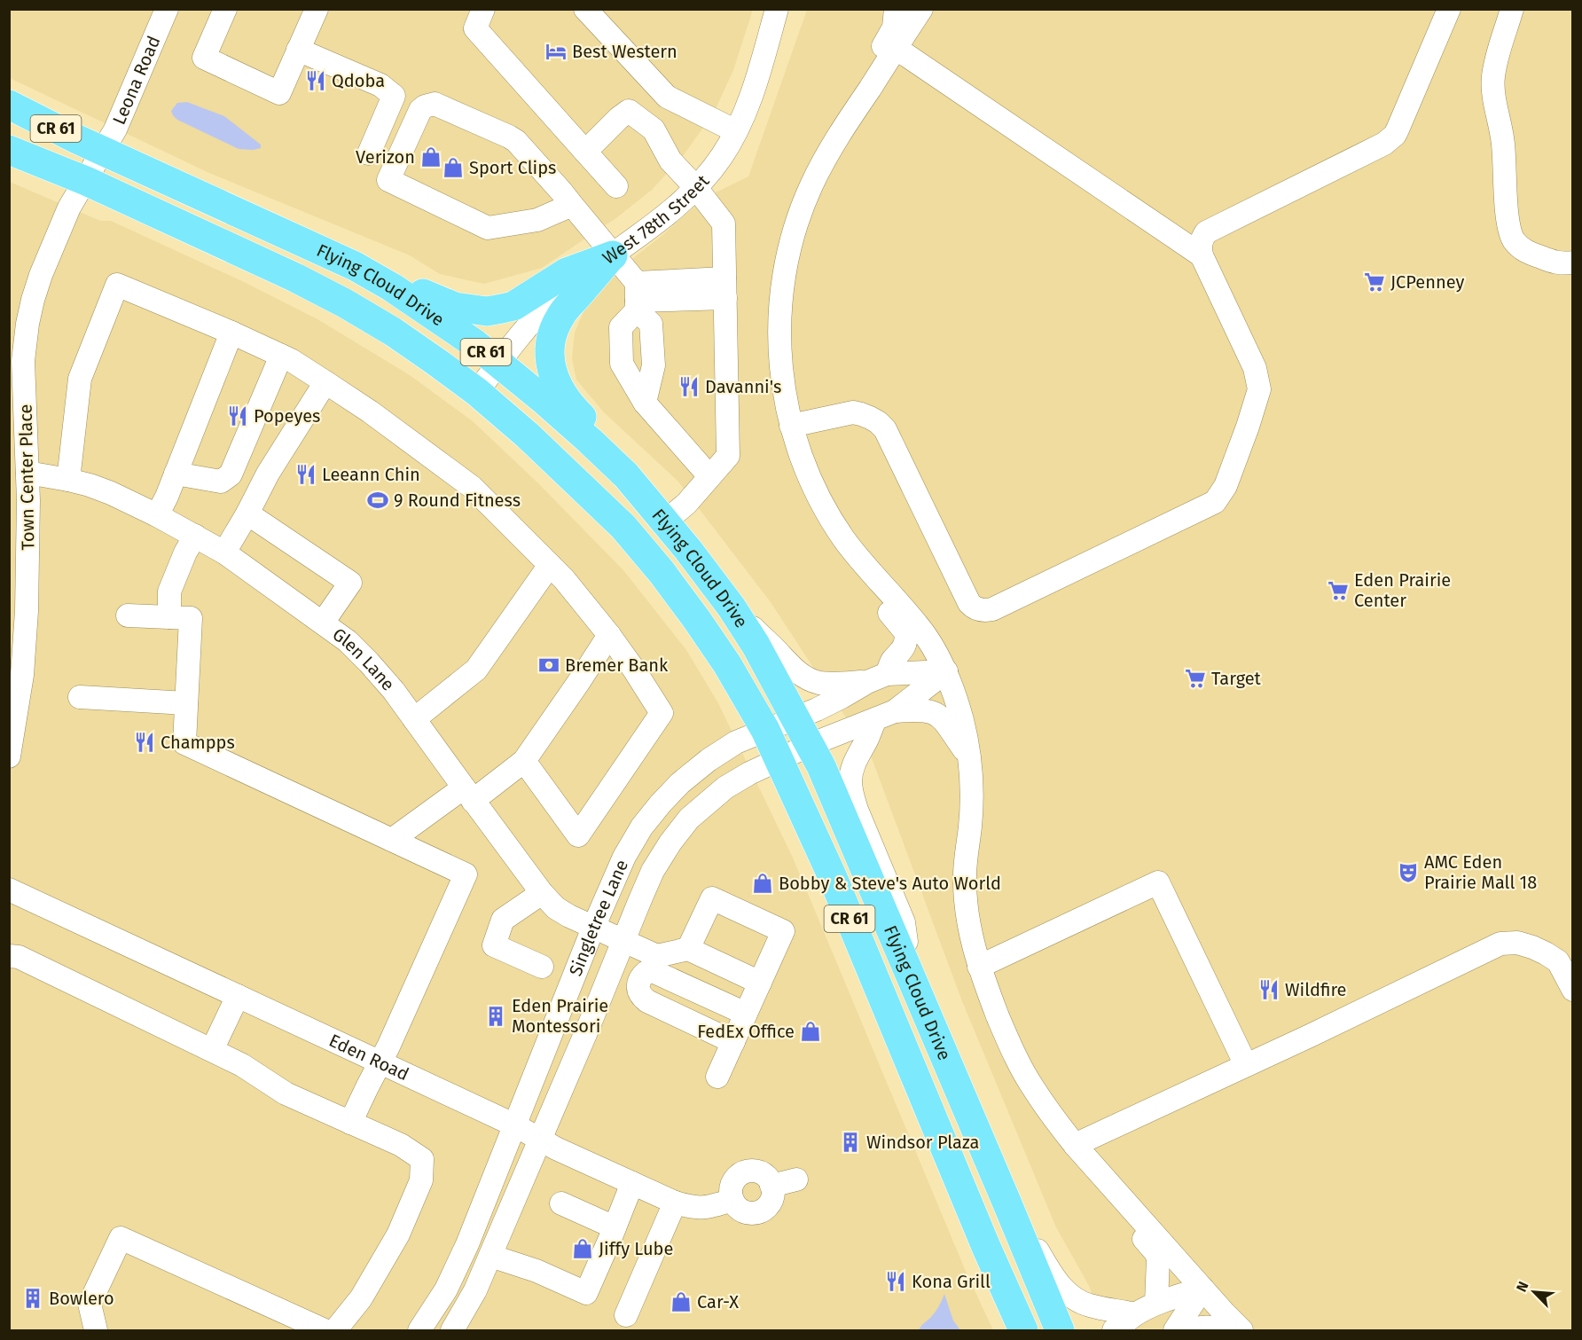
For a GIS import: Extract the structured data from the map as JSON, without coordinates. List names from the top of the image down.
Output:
{
  "streets": {
    "main road": ["CR 61", "Flying Cloud Drive"],
    "street": [
      "Leona Road",
      "West 78th Street",
      "Town Center Place",
      "Glen Lane",
      "Singletree Lane",
      "Eden Road"
    ]
  },
  "crossings": [
    ["Leona Road", "Flying Cloud Drive"],
    ["Leona Road", "Town Center Place"],
    ["West 78th Street", "Flying Cloud Drive"],
    ["Flying Cloud Drive", "Town Center Place"],
    ["Flying Cloud Drive", "Singletree Lane"],
    ["Town Center Place", "Glen Lane"],
    ["Glen Lane", "Singletree Lane"],
    ["Singletree Lane", "Eden Road"]
  ],
  "places": {
    "hotel": ["Best Western"],
    "restaurant": [
      "Qdoba",
      "Davanni's",
      "Popeyes",
      "Leeann Chin",
      "Champps",
      "Wildfire",
      "Kona Grill"
    ],
    "shop": [
      "Verizon",
      "Sport Clips",
      "Bobby & Steve's Auto World",
      "FedEx Office",
      "Jiffy Lube",
      "Car-X"
    ],
    "supermarket": ["JCPenney", "Eden Prairie Center", "Target"],
    "sports": ["9 Round Fitness"],
    "bank": ["Bremer Bank"],
    "theatre": ["AMC Eden Prairie Mall 18"],
    "building": ["Eden Prairie Montessori", "Windsor Plaza", "Bowlero"]
  },
  "north": "top left"
}
